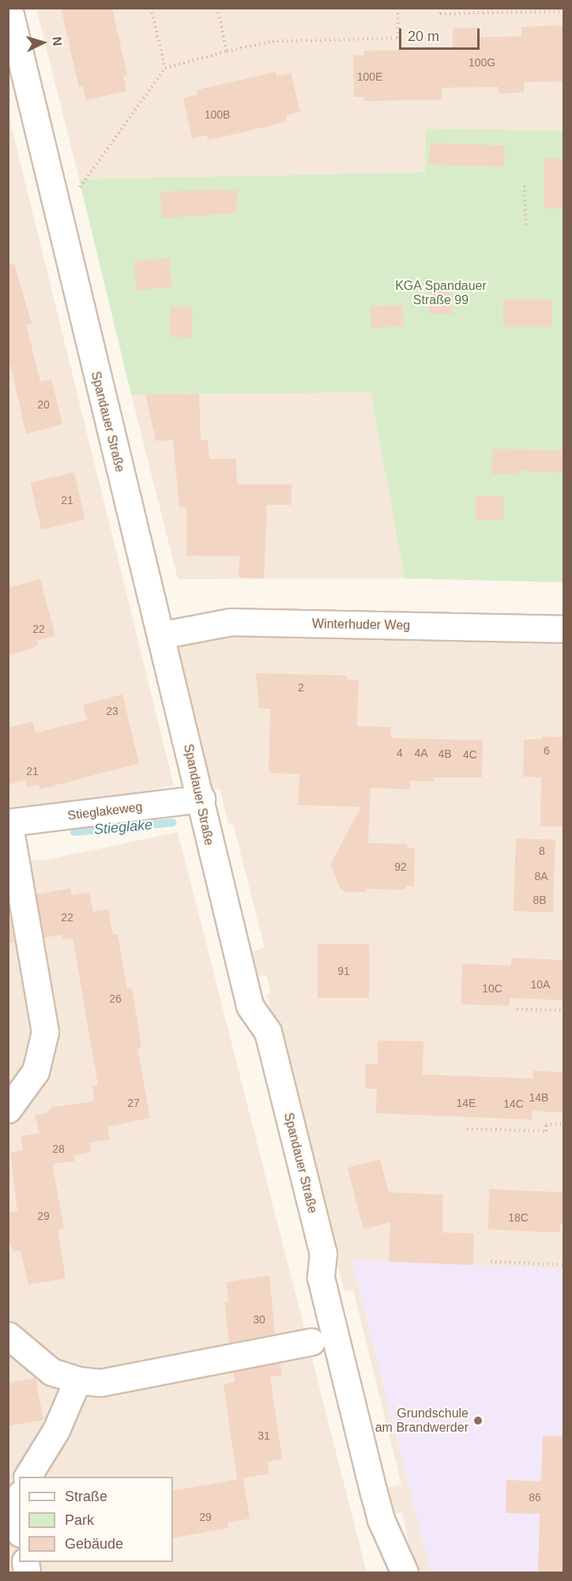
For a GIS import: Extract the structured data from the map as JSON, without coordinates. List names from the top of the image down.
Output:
{
  "streets": {
    "street": ["Spandauer Straße", "Winterhuder Weg", "Stieglakeweg"]
  },
  "crossings": [
    ["Spandauer Straße", "Winterhuder Weg"],
    ["Spandauer Straße", "Stieglakeweg"]
  ],
  "water": ["Stieglake"],
  "parks": ["KGA Spandauer Straße 99"],
  "places": ["Grundschule am Brandwerder"],
  "house_numbers": [
    "100G",
    "100E",
    "100B",
    "20",
    "21",
    "22",
    "2",
    "23",
    "6",
    "4",
    "4A",
    "4B",
    "4C",
    "21",
    "8",
    "92",
    "8A",
    "8B",
    "22",
    "91",
    "10A",
    "10C",
    "26",
    "14B",
    "27",
    "14E",
    "14C",
    "28",
    "29",
    "18C",
    "30",
    "31",
    "86",
    "29"
  ],
  "legend": ["Straße", "Park", "Gebäude"],
  "scale_bar": "20 m",
  "north": "right"
}
